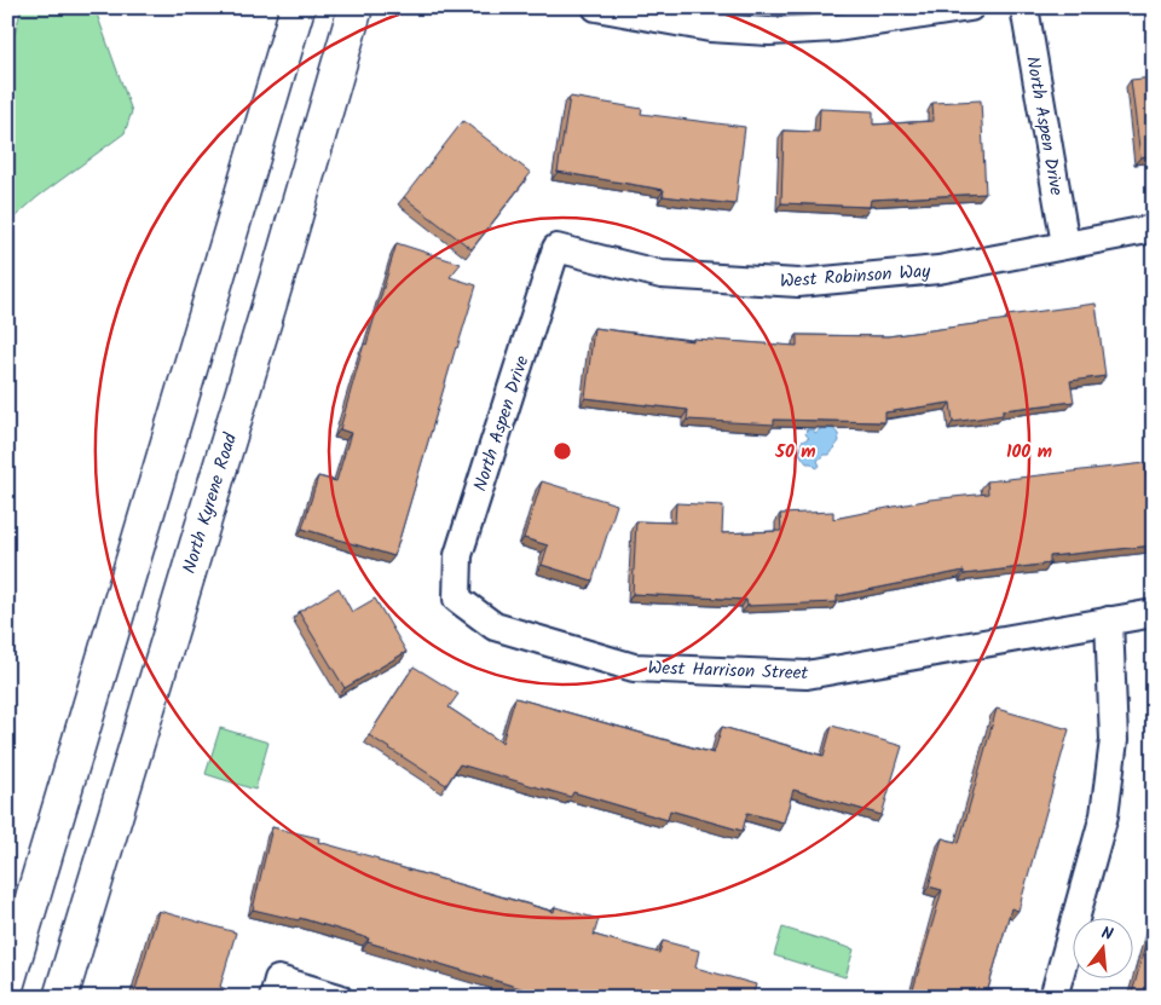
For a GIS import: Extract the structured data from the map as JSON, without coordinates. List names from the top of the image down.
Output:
{
  "streets": {
    "main road": ["North Kyrene Road"],
    "street": ["North Aspen Drive", "West Robinson Way", "West Harrison Street"]
  },
  "crossings": [
    ["North Aspen Drive", "West Robinson Way"],
    ["North Aspen Drive", "West Harrison Street"]
  ],
  "north": "top",
  "rings": ["50 m", "100 m"]
}
